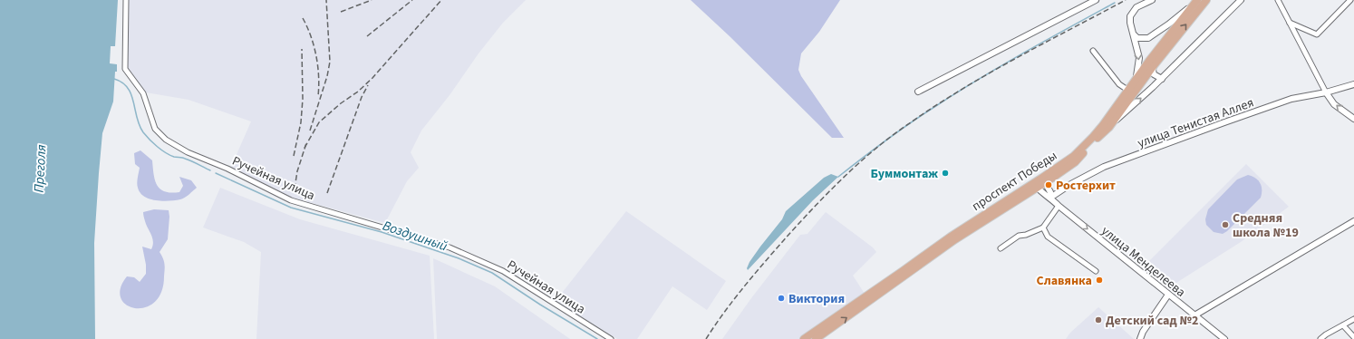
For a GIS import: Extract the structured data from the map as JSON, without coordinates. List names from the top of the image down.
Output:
{
  "streets": {
    "main road": ["проспект Победы"],
    "street": ["улица Тенистая Аллея", "Ручейная улица", "улица Менделеева"]
  },
  "crossings": [
    ["улица Тенистая Аллея", "улица Менделеева"],
    ["проспект Победы", "улица Менделеева"]
  ],
  "water": ["Преголя", "Воздушный"],
  "places": [
    "Буммонтаж",
    "Ростерхит",
    "Средняя школа №19",
    "Славянка",
    "Виктория",
    "Детский сад №2"
  ]
}
